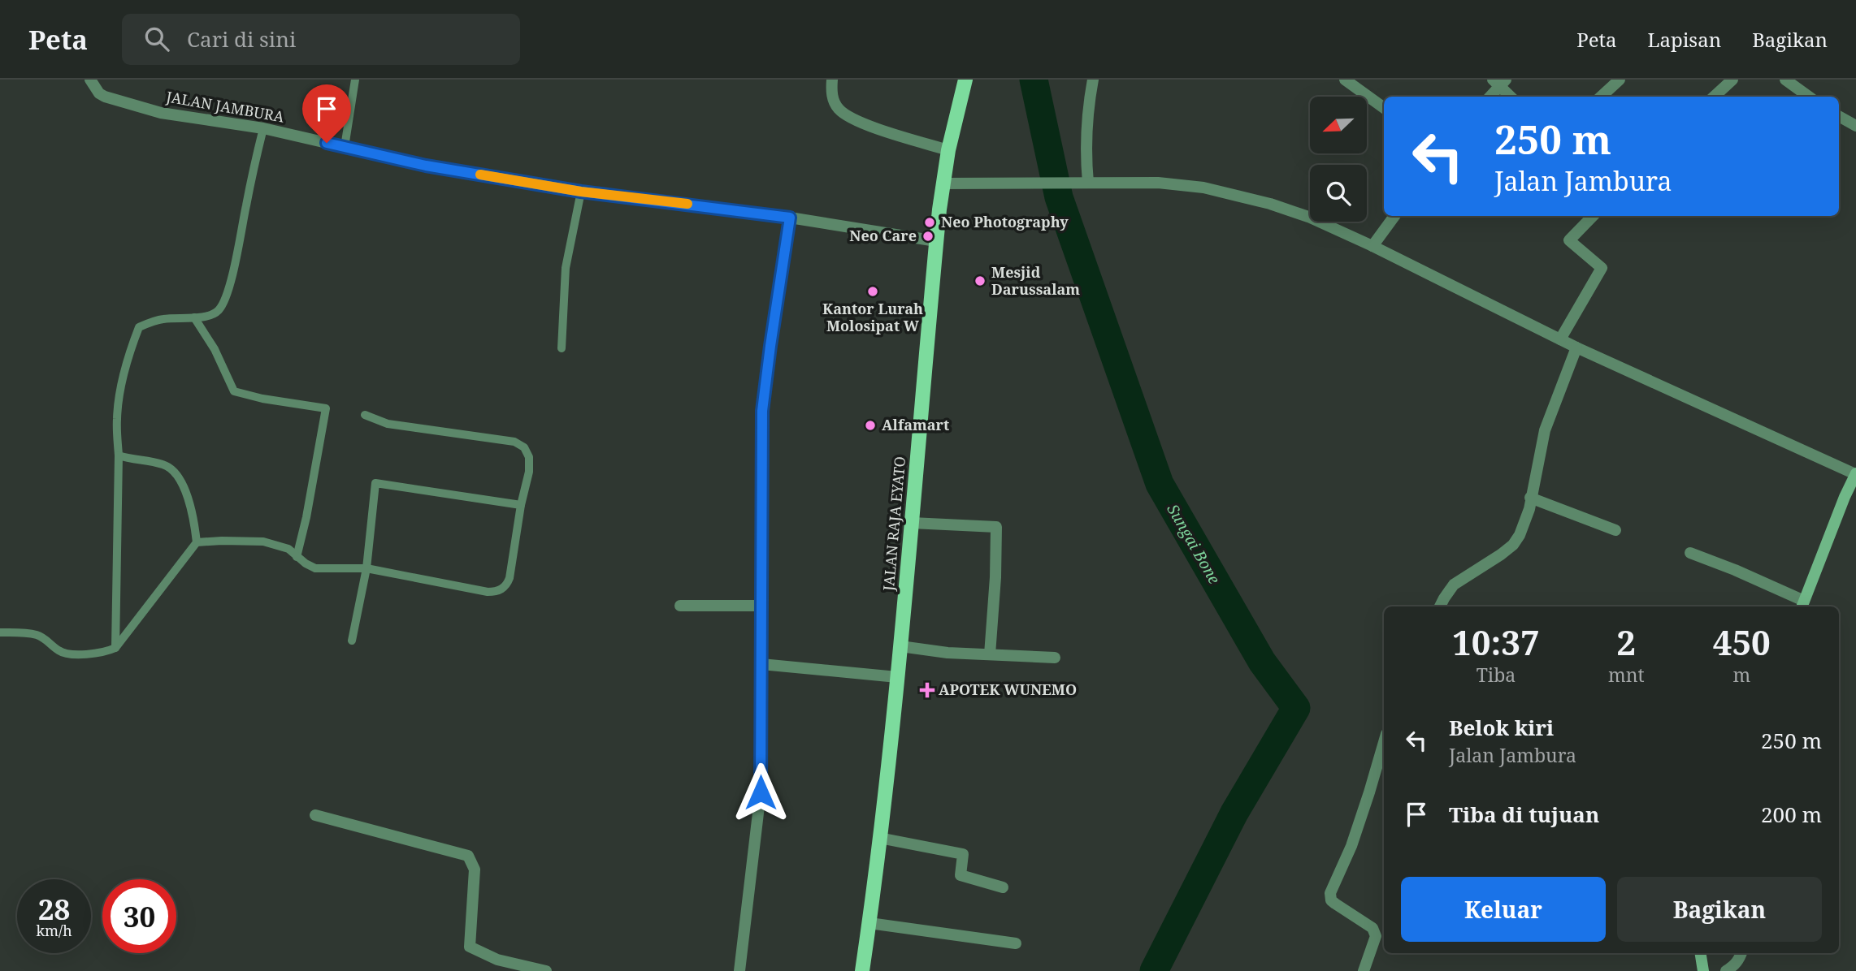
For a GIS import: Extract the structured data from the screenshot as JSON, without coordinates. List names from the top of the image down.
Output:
{
  "streets": {
    "main road": ["JALAN RAJA EYATO"],
    "street": ["JALAN JAMBURA"]
  },
  "crossings": [
    ["JALAN JAMBURA", "JALAN RAJA EYATO"]
  ],
  "water": ["Sungai Bone"],
  "places": {
    "other": [
      "Neo Photography",
      "Neo Care",
      "Mesjid Darussalam",
      "Kantor Lurah Molosipat W",
      "Alfamart"
    ],
    "health": ["APOTEK WUNEMO"]
  },
  "north": "bottom left",
  "page": {
    "header": "Peta",
    "search": "Cari di sini",
    "nav": ["Peta", "Lapisan", "Bagikan"],
    "turn": ["250 m", "Jalan Jambura"],
    "eta": [
      "10:37",
      "Tiba",
      "2",
      "mnt",
      "450",
      "m"
    ],
    "list": [
      {
        "name": "Belok kiri",
        "note": "Jalan Jambura",
        "value": "250 m"
      },
      {
        "name": "Tiba di tujuan",
        "value": "200 m"
      }
    ],
    "buttons": ["Keluar", "Bagikan"],
    "speed": "28 km/h",
    "limit": "30"
  }
}
